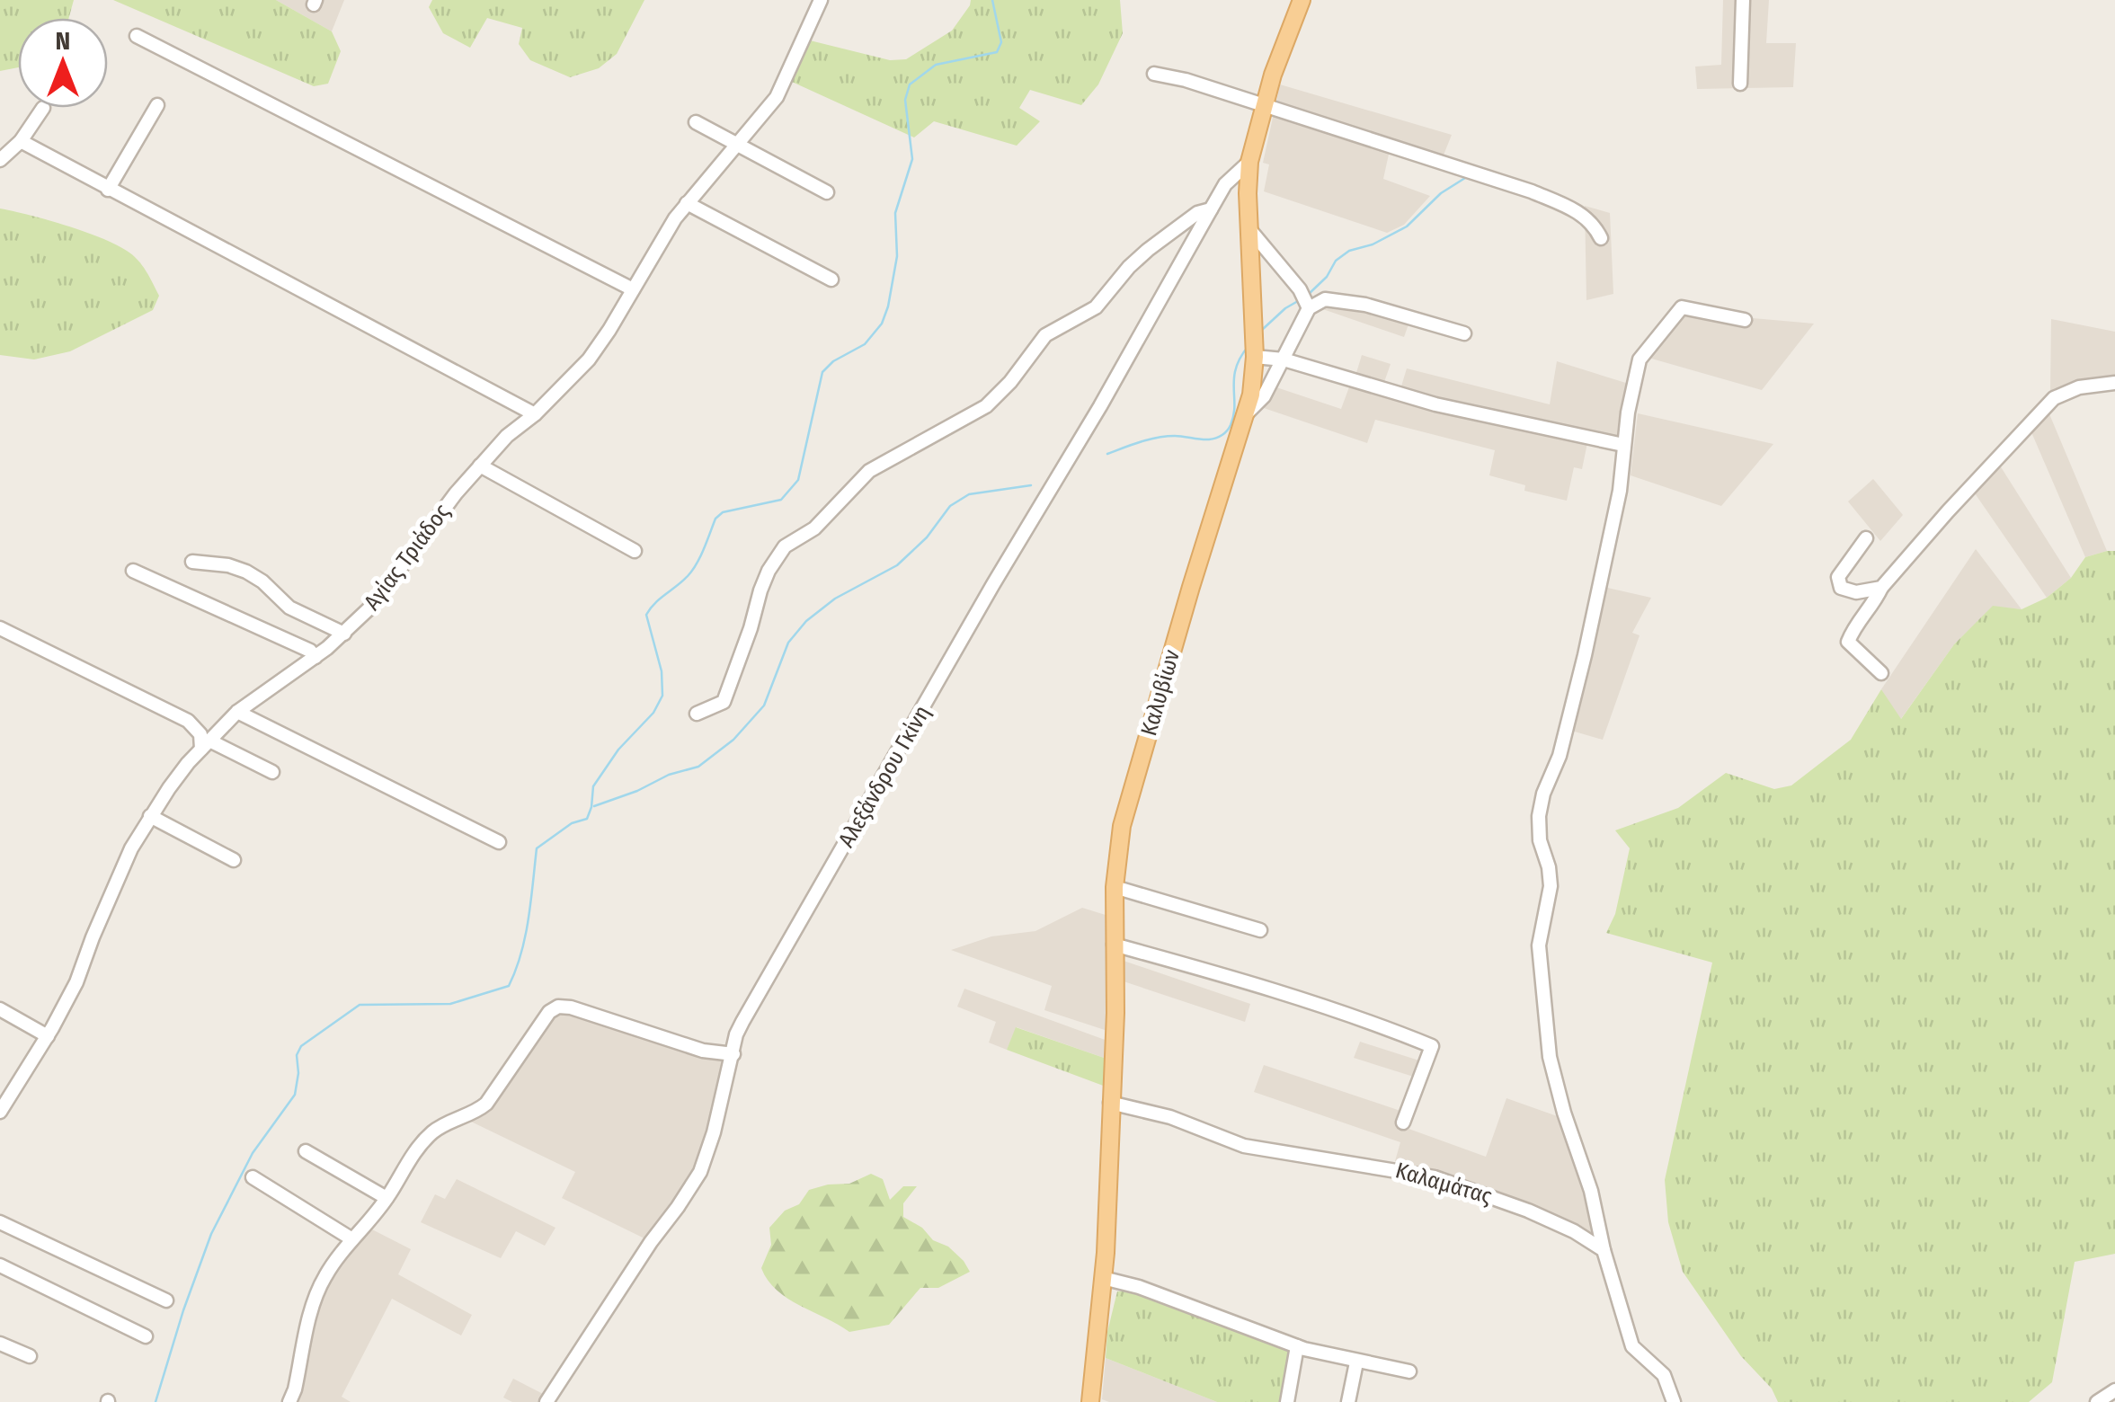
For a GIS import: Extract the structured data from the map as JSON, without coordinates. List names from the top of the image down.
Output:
{
  "streets": {
    "main road": ["Καλυβίων"],
    "street": ["Αγίας Τριάδος", "Αλεξάνδρου Γκίνη", "Καλαμάτας"]
  },
  "crossings": [
    ["Καλυβίων", "Αλεξάνδρου Γκίνη"],
    ["Καλυβίων", "Καλαμάτας"]
  ],
  "north": "top"
}
